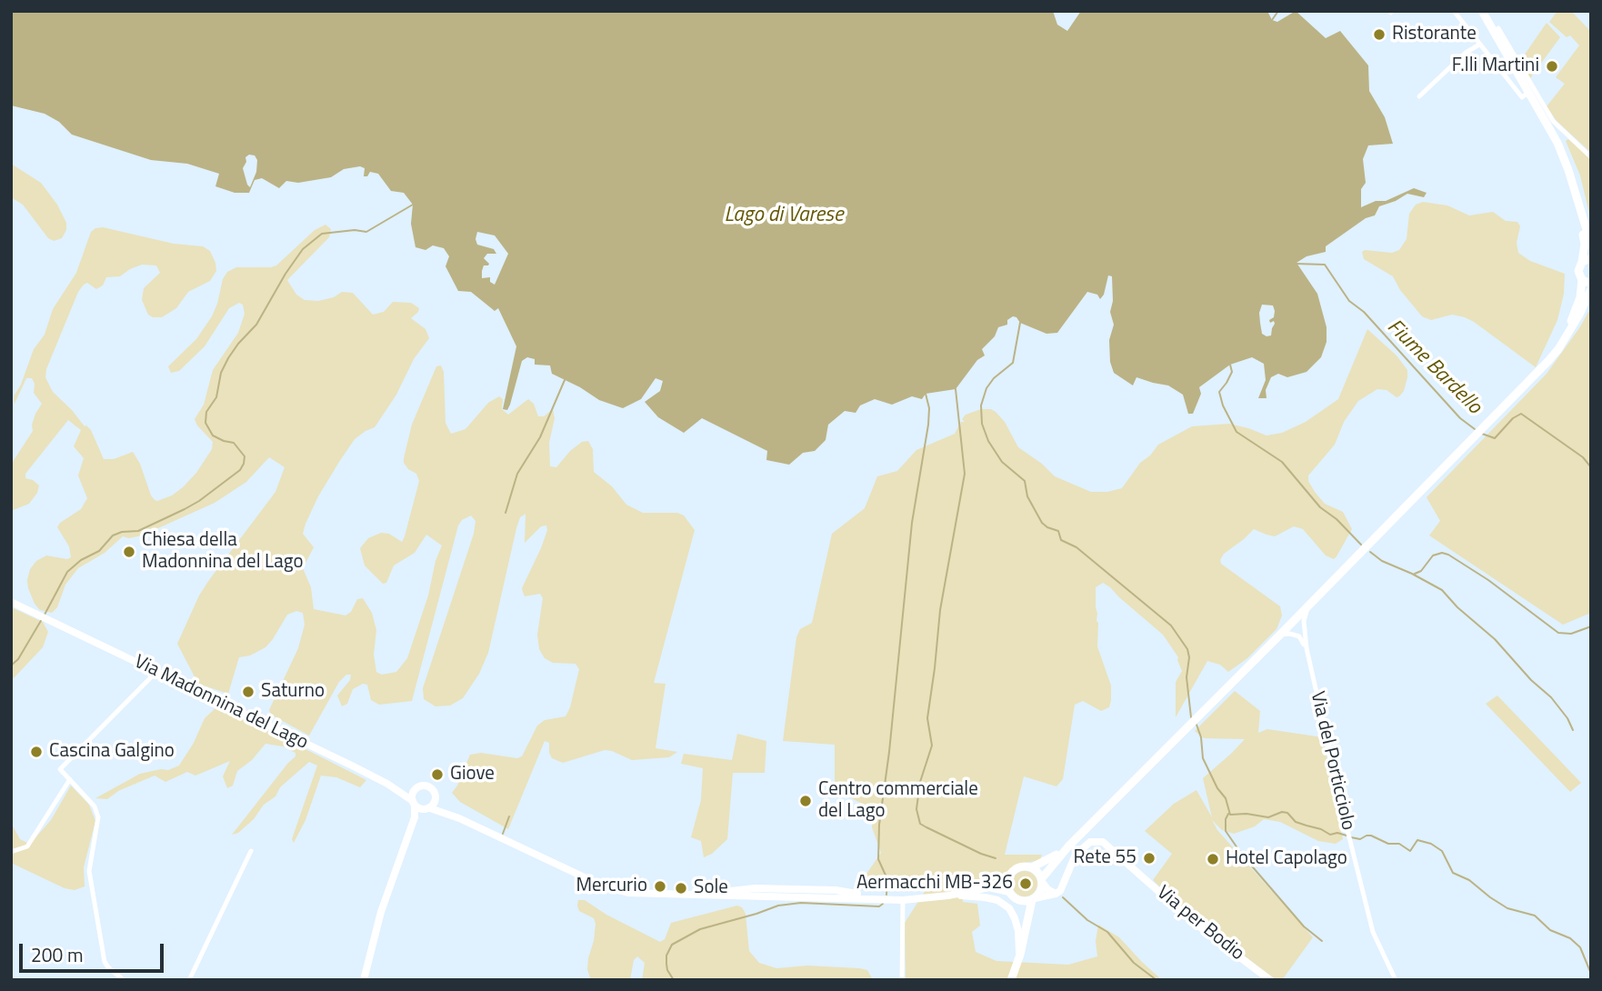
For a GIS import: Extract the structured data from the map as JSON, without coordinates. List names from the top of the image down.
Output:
{
  "streets": {
    "main road": ["Via Madonnina del Lago", "Via per Bodio"],
    "street": ["Via del Porticciolo"]
  },
  "water": ["Lago di Varese", "Fiume Bardello"],
  "places": [
    "Ristorante",
    "F.lli Martini",
    "Chiesa della Madonnina del Lago",
    "Saturno",
    "Cascina Galgino",
    "Giove",
    "Centro commerciale del Lago",
    "Rete 55",
    "Hotel Capolago",
    "Aermacchi MB-326",
    "Mercurio",
    "Sole"
  ],
  "scale_bar": "200 m"
}
